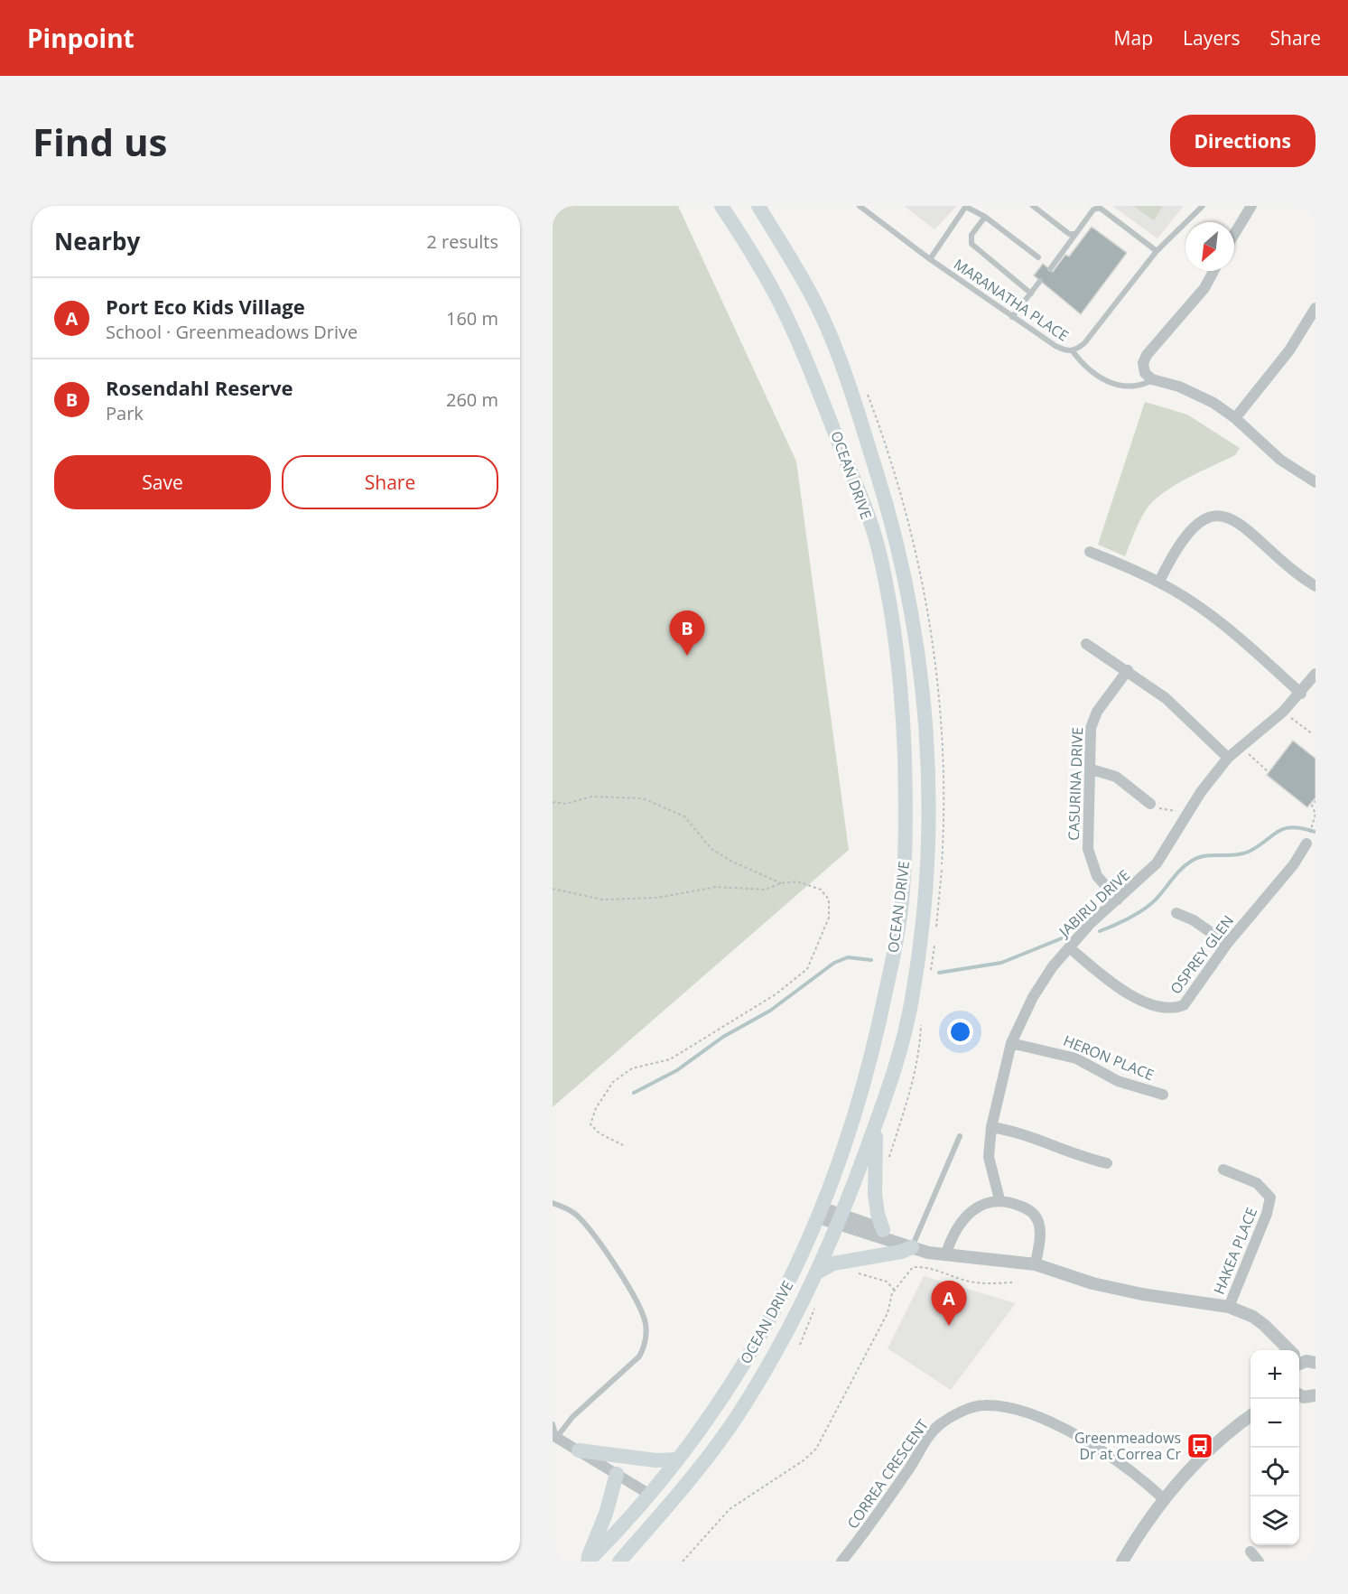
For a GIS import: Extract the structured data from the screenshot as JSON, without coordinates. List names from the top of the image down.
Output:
{
  "streets": {
    "main road": ["OCEAN DRIVE"],
    "street": [
      "CASURINA DRIVE",
      "JABIRU DRIVE",
      "OSPREY GLEN",
      "HERON PLACE",
      "HAKEA PLACE",
      "CORREA CRESCENT"
    ],
    "lane": ["MARANATHA PLACE"]
  },
  "crossings": [
    ["CASURINA DRIVE", "JABIRU DRIVE"],
    ["JABIRU DRIVE", "OSPREY GLEN"],
    ["JABIRU DRIVE", "HERON PLACE"]
  ],
  "places": {
    "bus stop": ["Greenmeadows Dr at Correa Cr"]
  },
  "north": "bottom left",
  "page": {
    "header": "Pinpoint",
    "nav": ["Map", "Layers", "Share"],
    "buttons": [
      "Directions",
      ["Save", "Share"]
    ],
    "title": "Find us",
    "heading": ["Nearby", "2 results"],
    "list": [
      {
        "mark": "A",
        "name": "Port Eco Kids Village",
        "note": "School · Greenmeadows Drive",
        "value": "160 m"
      },
      {
        "mark": "B",
        "name": "Rosendahl Reserve",
        "note": "Park",
        "value": "260 m"
      }
    ],
    "pins": ["B", "A"],
    "map_buttons": ["+", "−"]
  }
}
